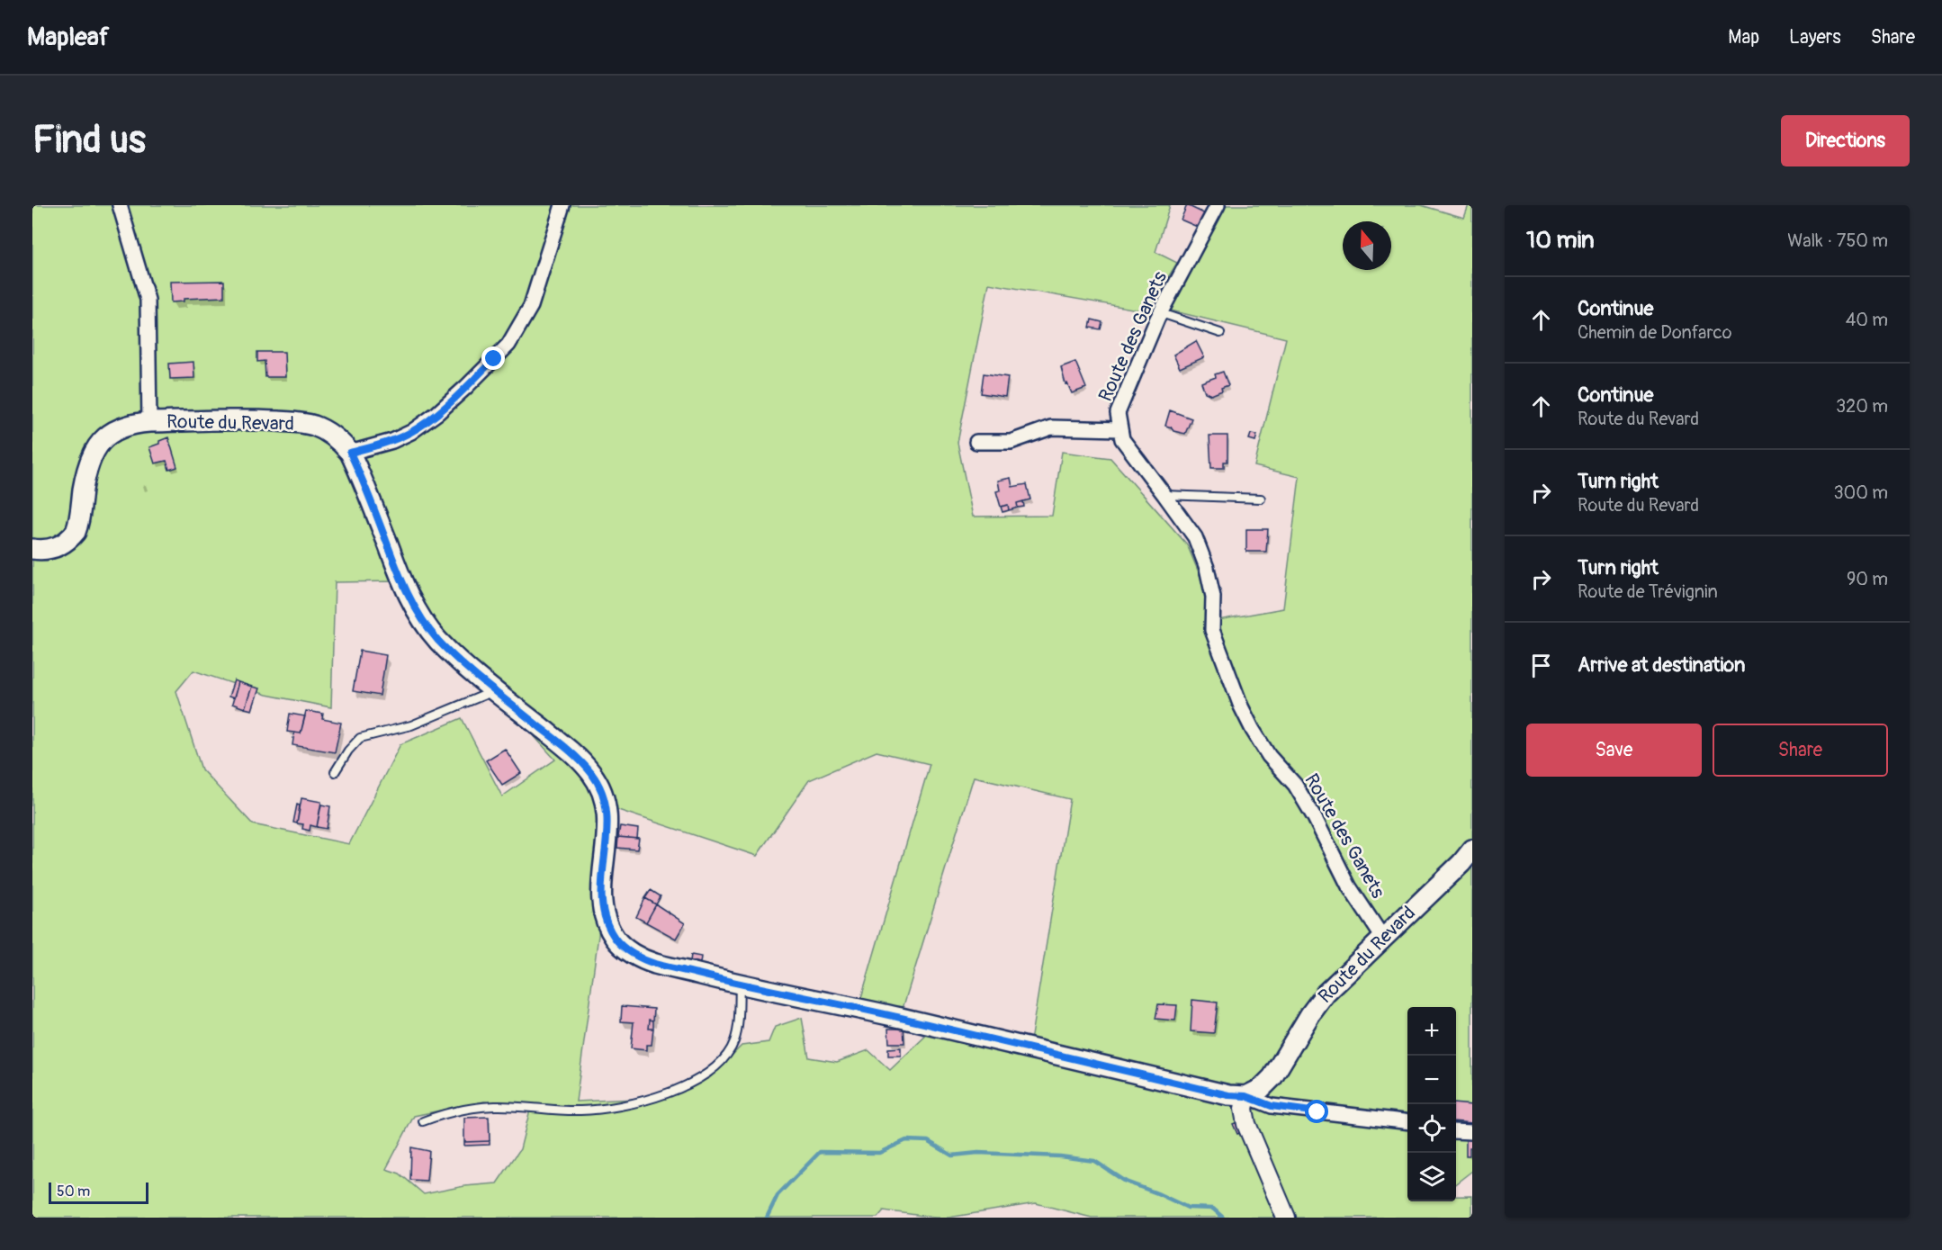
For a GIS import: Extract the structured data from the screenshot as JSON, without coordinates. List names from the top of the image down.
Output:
{
  "streets": {
    "main road": ["Route du Revard"],
    "street": ["Route des Ganets"]
  },
  "crossings": [
    ["Route des Ganets", "Route du Revard"]
  ],
  "scale_bar": "50 m",
  "north": "top",
  "page": {
    "header": "Mapleaf",
    "nav": ["Map", "Layers", "Share"],
    "buttons": [
      "Directions",
      ["Save", "Share"]
    ],
    "title": "Find us",
    "heading": ["10 min", "Walk · 750 m"],
    "list": [
      ["Continue", "Chemin de Donfarco", "40 m"],
      ["Continue", "Route du Revard", "320 m"],
      ["Turn right", "Route du Revard", "300 m"],
      ["Turn right", "Route de Trévignin", "90 m"],
      "Arrive at destination"
    ],
    "map_buttons": ["+", "−"],
    "scale": "50 m"
  }
}
